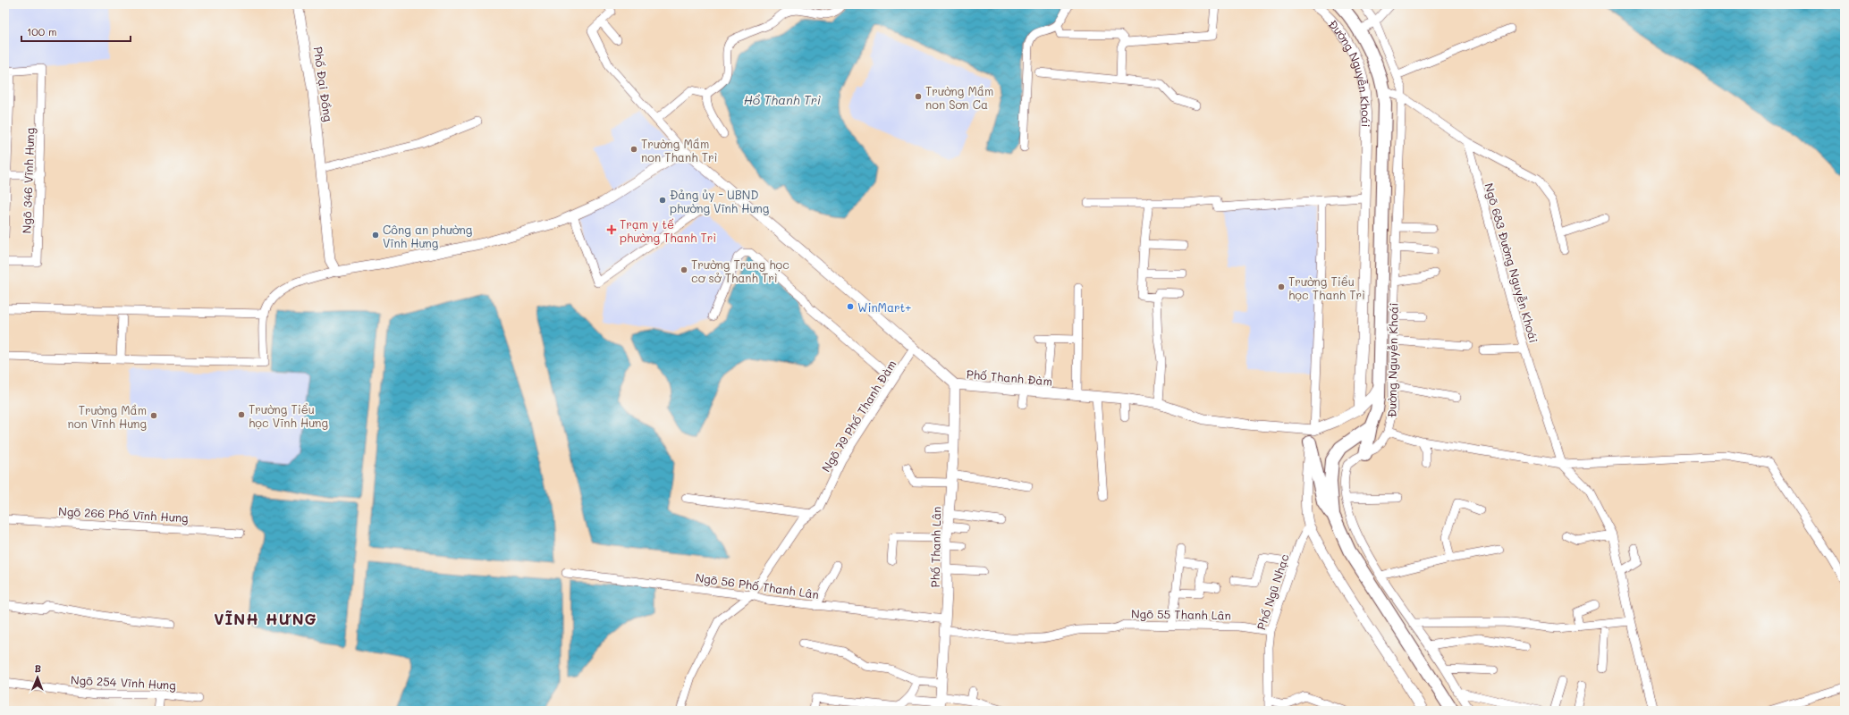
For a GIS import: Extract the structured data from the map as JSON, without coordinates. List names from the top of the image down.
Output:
{
  "streets": {
    "main road": ["Đường Nguyễn Khoái"],
    "street": [
      "Phố Đại Đồng",
      "Ngõ 346 Vĩnh Hưng",
      "Ngõ 683 Đường Nguyễn Khoái",
      "Phố Thanh Đàm",
      "Ngõ 79 Phố Thanh Đàm",
      "Ngõ 266 Phố Vĩnh Hưng",
      "Phố Thanh Lân",
      "Ngõ 56 Phố Thanh Lân",
      "Phố Ngũ Nhạc",
      "Ngõ 55 Thanh Lân",
      "Ngõ 254 Vĩnh Hưng"
    ]
  },
  "crossings": [
    ["Đường Nguyễn Khoái", "Phố Thanh Đàm"],
    ["Phố Thanh Đàm", "Ngõ 79 Phố Thanh Đàm"],
    ["Phố Thanh Đàm", "Phố Thanh Lân"],
    ["Ngõ 79 Phố Thanh Đàm", "Ngõ 56 Phố Thanh Lân"],
    ["Phố Thanh Lân", "Ngõ 56 Phố Thanh Lân"],
    ["Phố Thanh Lân", "Ngõ 55 Thanh Lân"],
    ["Ngõ 56 Phố Thanh Lân", "Ngõ 55 Thanh Lân"],
    ["Phố Ngũ Nhạc", "Ngõ 55 Thanh Lân"]
  ],
  "districts": ["VĨNH HƯNG"],
  "water": ["Hồ Thanh Trì"],
  "places": {
    "other": [
      "Trường Mầm non Sơn Ca",
      "Trường Mầm non Thanh Trì",
      "Đảng ủy - UBND phường Vĩnh Hưng",
      "Công an phường Vĩnh Hưng",
      "Trường Trung học cơ sở Thanh Trì",
      "Trường Tiểu học Thanh Trì",
      "WinMart+",
      "Trường Tiểu học Vĩnh Hưng",
      "Trường Mầm non Vĩnh Hưng"
    ],
    "health": ["Trạm y tế phường Thanh Trì"]
  },
  "scale_bar": "100 m",
  "north": "top"
}
